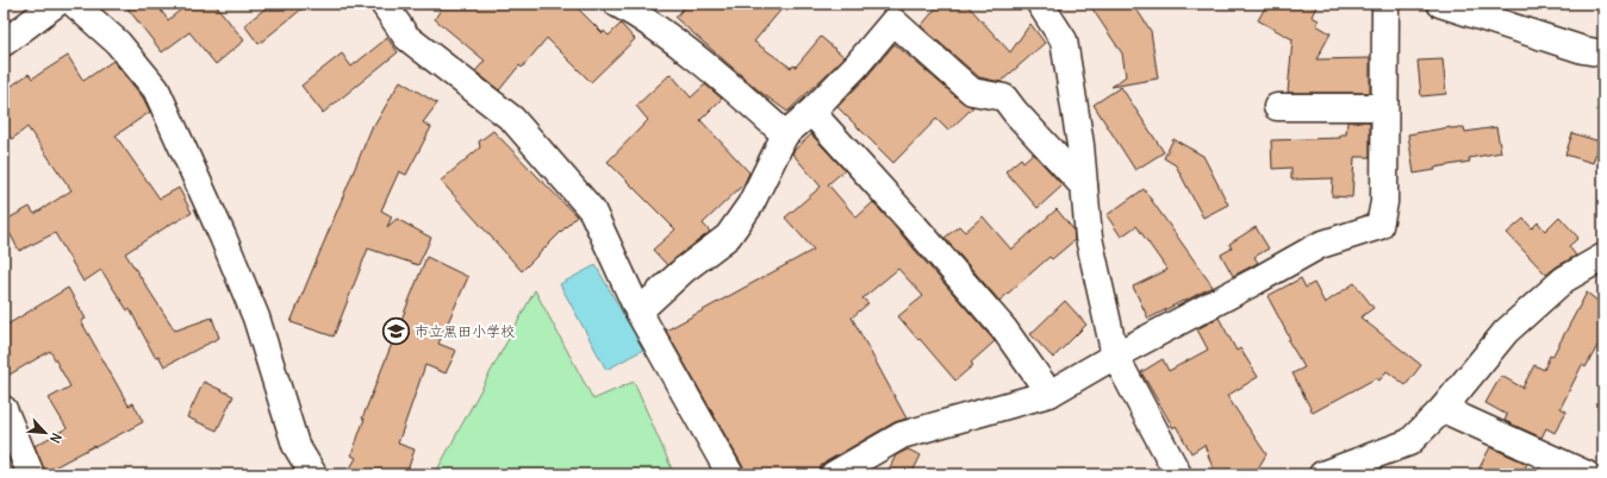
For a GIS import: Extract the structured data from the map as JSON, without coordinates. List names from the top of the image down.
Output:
{
  "places": {
    "school or university": ["市立黒田小学校"]
  },
  "north": "bottom right"
}
